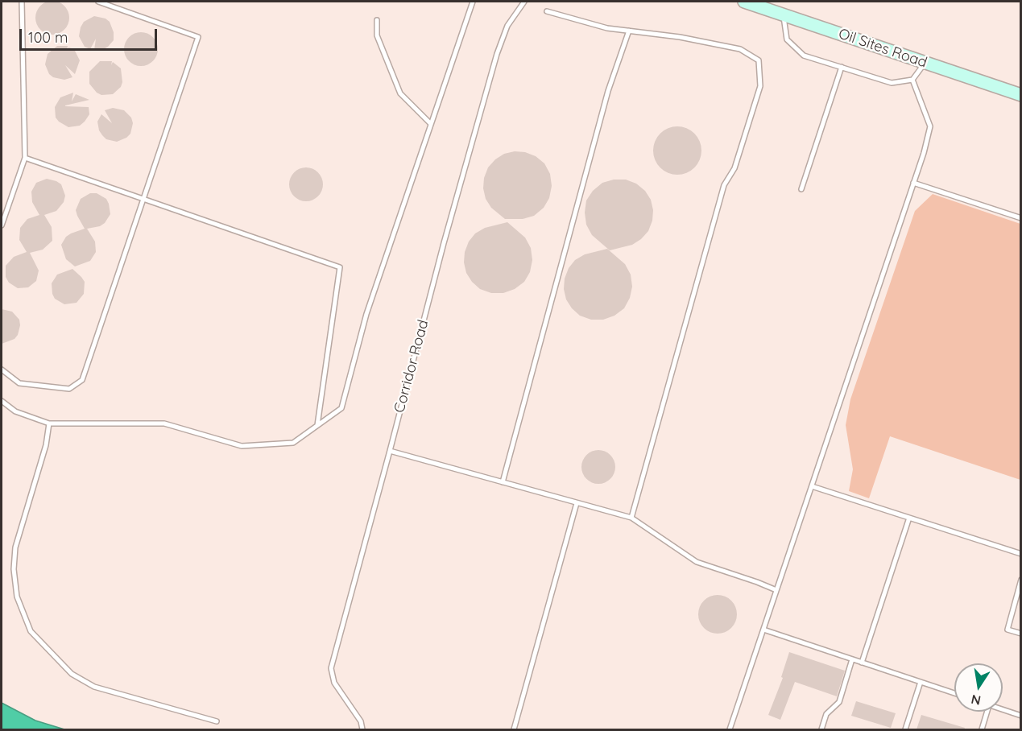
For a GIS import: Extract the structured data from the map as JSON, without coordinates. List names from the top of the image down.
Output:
{
  "streets": {
    "street": ["Oil Sites Road"],
    "lane": ["Corridor Road"]
  },
  "scale_bar": "100 m",
  "north": "bottom"
}
